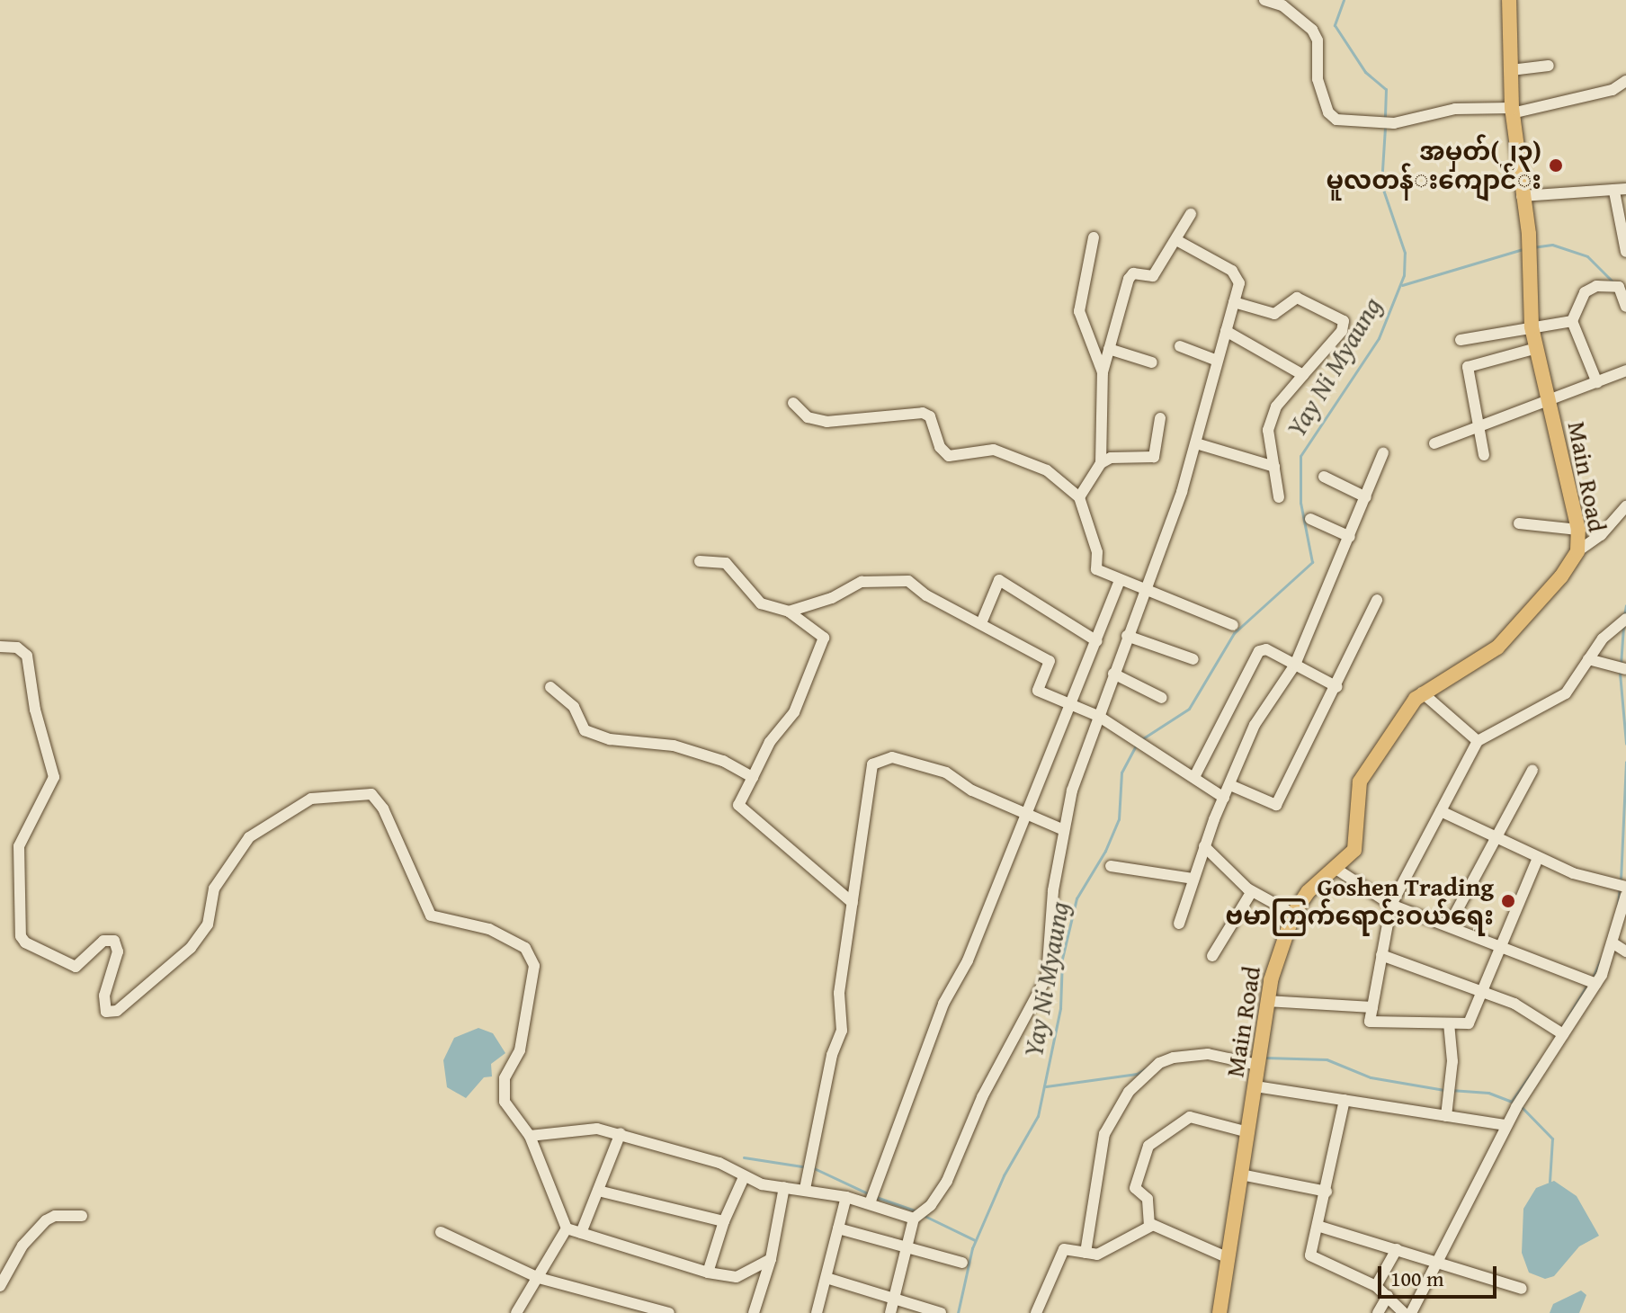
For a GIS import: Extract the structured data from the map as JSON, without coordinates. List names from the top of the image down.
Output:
{
  "streets": {
    "main road": ["Main Road"]
  },
  "water": ["Yay Ni Myaung"],
  "places": ["အမှတ်(၂၃) မူလတန်‌း‌ကျောင်‌း", "Goshen Trading ဗမာကြက်ရောင်းဝယ်ရေး"],
  "scale_bar": "100 m"
}
